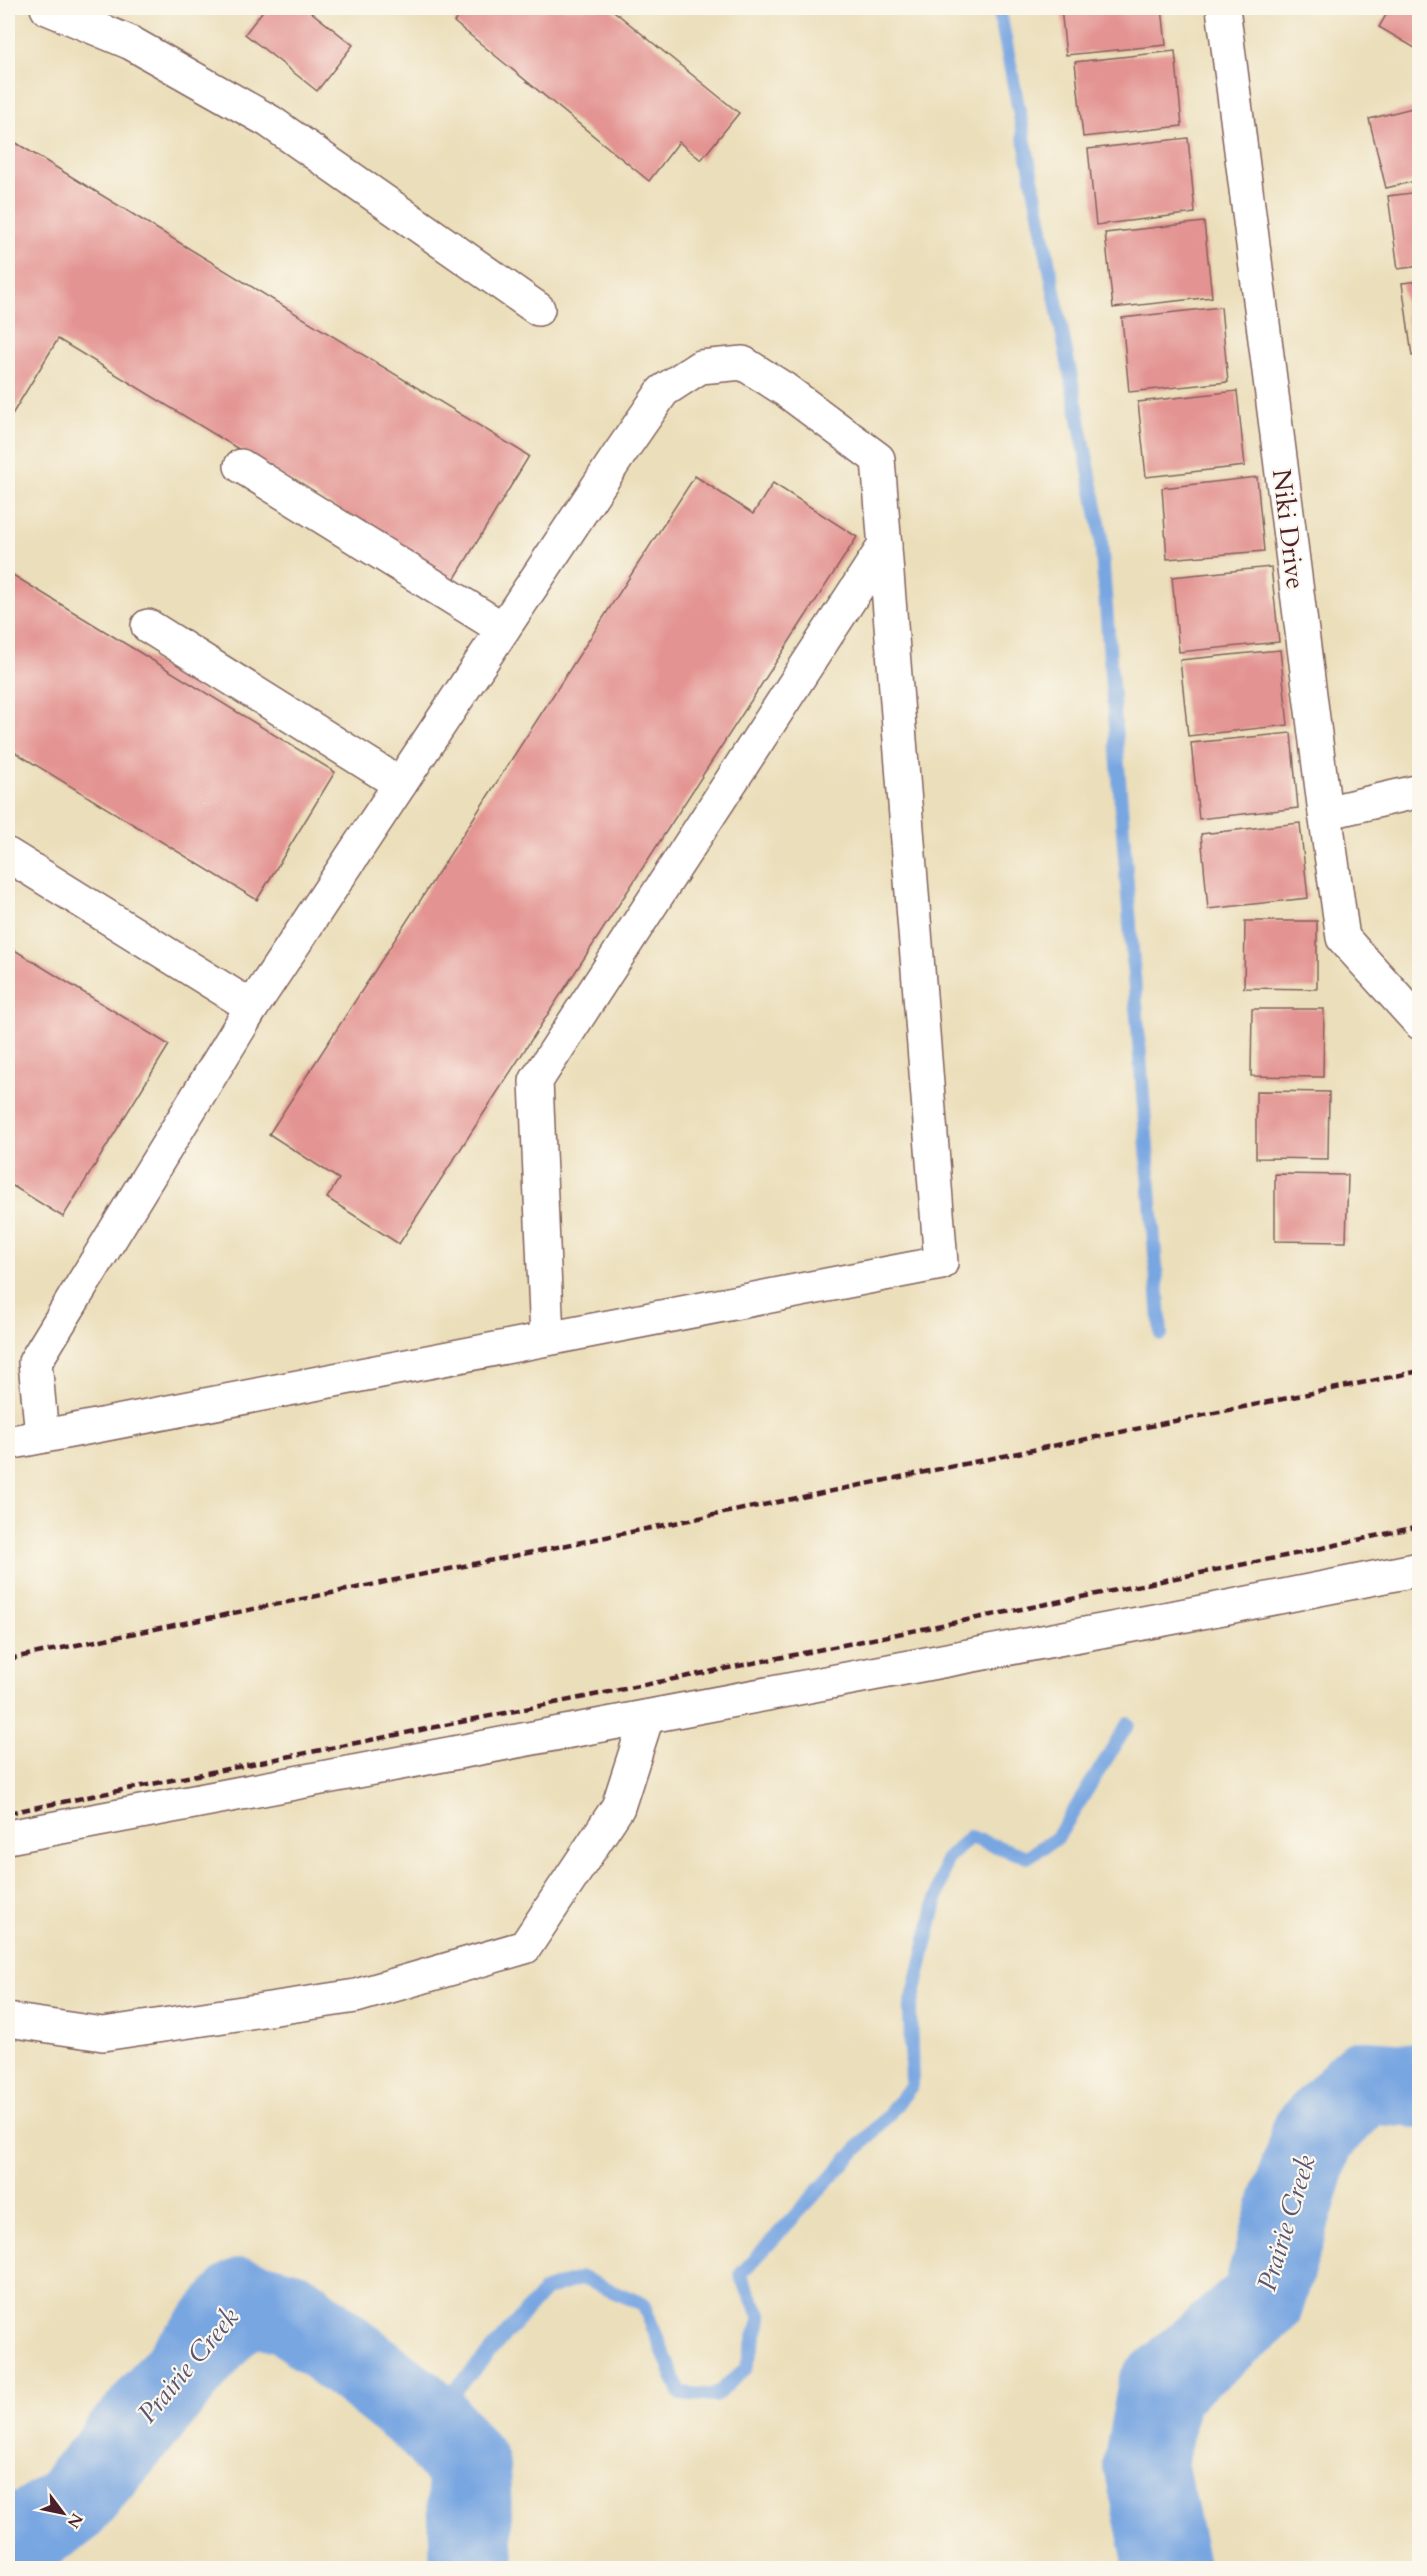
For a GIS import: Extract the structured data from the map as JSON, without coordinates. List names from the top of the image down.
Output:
{
  "streets": {
    "street": ["Niki Drive"]
  },
  "water": ["Prairie Creek"],
  "north": "bottom right"
}
